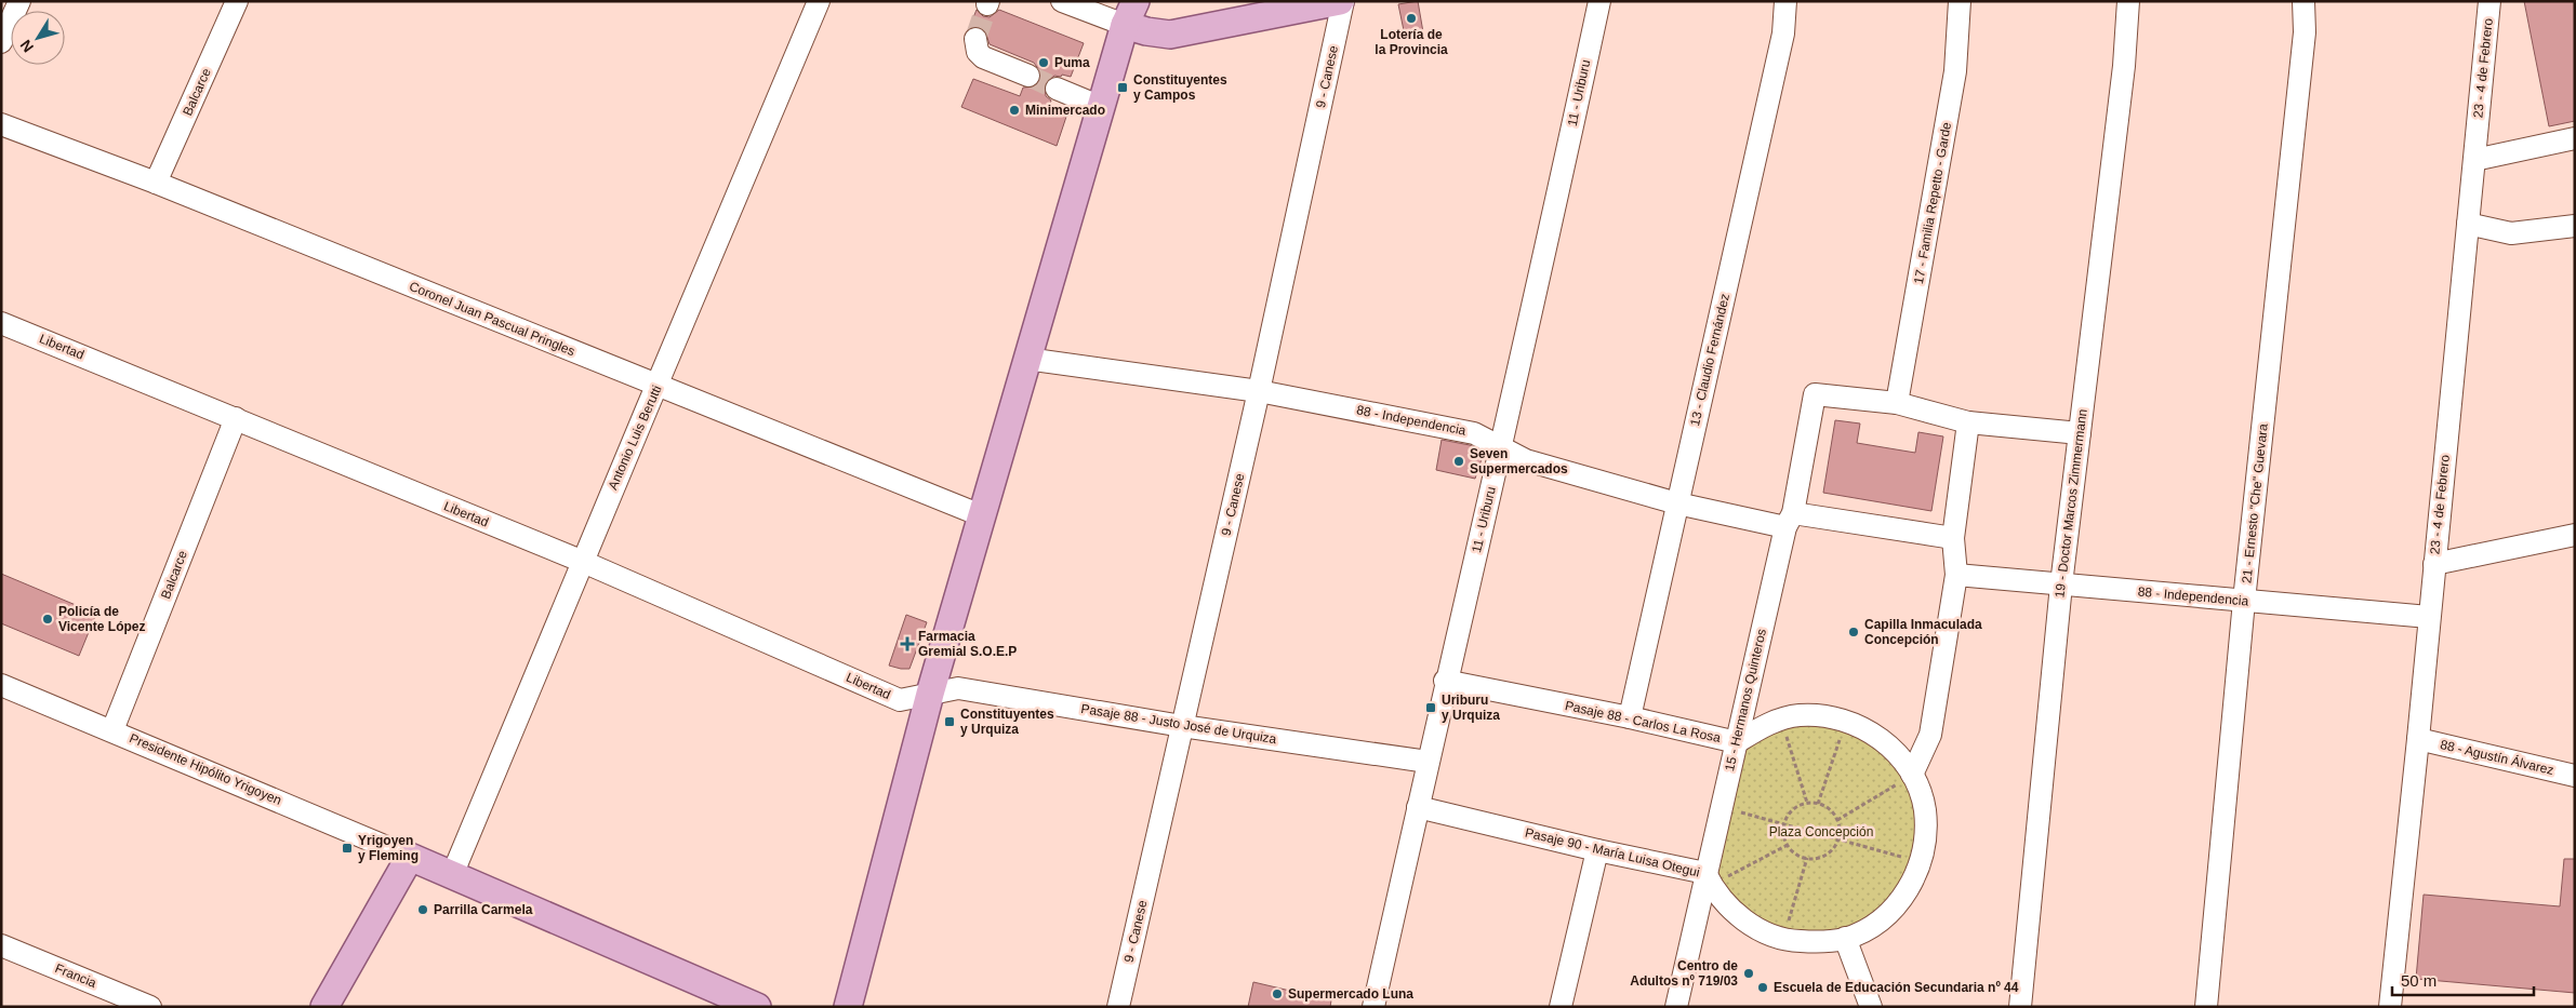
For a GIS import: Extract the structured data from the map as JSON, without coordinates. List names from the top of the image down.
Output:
{
  "streets": {
    "street": [
      "23 - 4 de Febrero",
      "9 - Canese",
      "Balcarce",
      "11 - Uriburu",
      "17 - Familia Repetto - Garde",
      "Coronel Juan Pascual Pringles",
      "Libertad",
      "13 - Claudio Fernández",
      "88 - Independencia",
      "Antonio Luis Berutti",
      "19 - Doctor Marcos Zimmermann",
      "21 - Ernesto \"Che\" Guevara",
      "15 - Hermanos Quinteros",
      "Pasaje 88 - Carlos La Rosa",
      "Pasaje 88 - Justo José de Urquiza",
      "88 - Agustín Álvarez",
      "Presidente Hipólito Yrigoyen",
      "Pasaje 90 - María Luisa Otegui",
      "Francia"
    ]
  },
  "crossings": [
    ["23 - 4 de Febrero", "88 - Independencia"],
    ["23 - 4 de Febrero", "88 - Agustín Álvarez"],
    ["9 - Canese", "88 - Independencia"],
    ["9 - Canese", "Pasaje 88 - Justo José de Urquiza"],
    ["Balcarce", "Coronel Juan Pascual Pringles"],
    ["Balcarce", "Libertad"],
    ["Balcarce", "Presidente Hipólito Yrigoyen"],
    ["11 - Uriburu", "88 - Independencia"],
    ["11 - Uriburu", "Pasaje 88 - Carlos La Rosa"],
    ["11 - Uriburu", "Pasaje 88 - Justo José de Urquiza"],
    ["11 - Uriburu", "Pasaje 90 - María Luisa Otegui"],
    ["17 - Familia Repetto - Garde", "15 - Hermanos Quinteros"],
    ["Coronel Juan Pascual Pringles", "Antonio Luis Berutti"],
    ["Libertad", "Antonio Luis Berutti"],
    ["Libertad", "Pasaje 88 - Justo José de Urquiza"],
    ["13 - Claudio Fernández", "88 - Independencia"],
    ["13 - Claudio Fernández", "Pasaje 88 - Carlos La Rosa"],
    ["88 - Independencia", "19 - Doctor Marcos Zimmermann"],
    ["88 - Independencia", "21 - Ernesto \"Che\" Guevara"],
    ["88 - Independencia", "15 - Hermanos Quinteros"],
    ["15 - Hermanos Quinteros", "Pasaje 88 - Carlos La Rosa"],
    ["15 - Hermanos Quinteros", "Pasaje 90 - María Luisa Otegui"]
  ],
  "parks": ["Plaza Concepción"],
  "places": {
    "other": [
      "Lotería de la Provincia",
      "Puma",
      "Minimercado",
      "Seven Supermercados",
      "Policía de Vicente López",
      "Capilla Inmaculada Concepción",
      "Parrilla Carmela",
      "Centro de Adultos nº 719/03",
      "Escuela de Educación Secundaria nº 44",
      "Supermercado Luna"
    ],
    "transit": [
      "Constituyentes y Campos",
      "Uriburu y Urquiza",
      "Constituyentes y Urquiza",
      "Yrigoyen y Fleming"
    ],
    "health": ["Farmacia Gremial S.O.E.P"]
  },
  "scale_bar": "50 m",
  "north": "bottom left"
}
